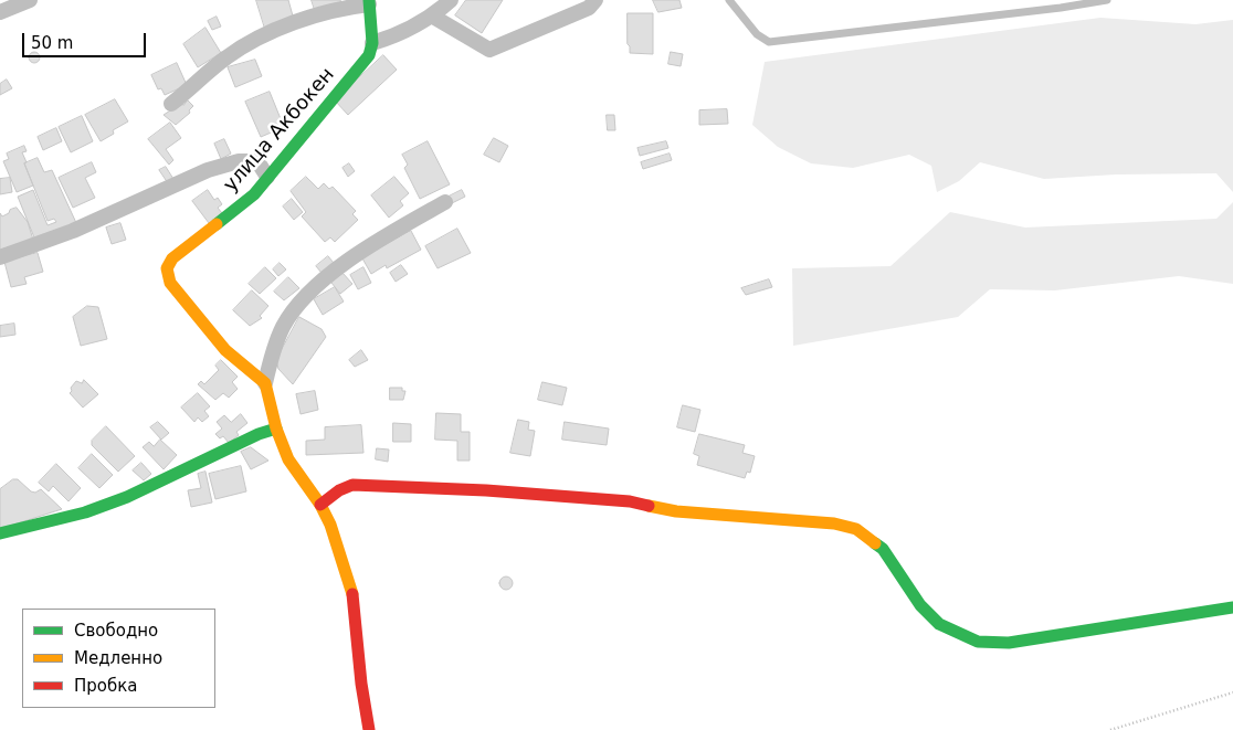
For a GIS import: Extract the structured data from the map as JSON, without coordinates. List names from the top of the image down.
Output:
{
  "streets": {
    "street": ["улица Акбокен"]
  },
  "legend": ["Свободно", "Медленно", "Пробка"],
  "scale_bar": "50 m"
}
